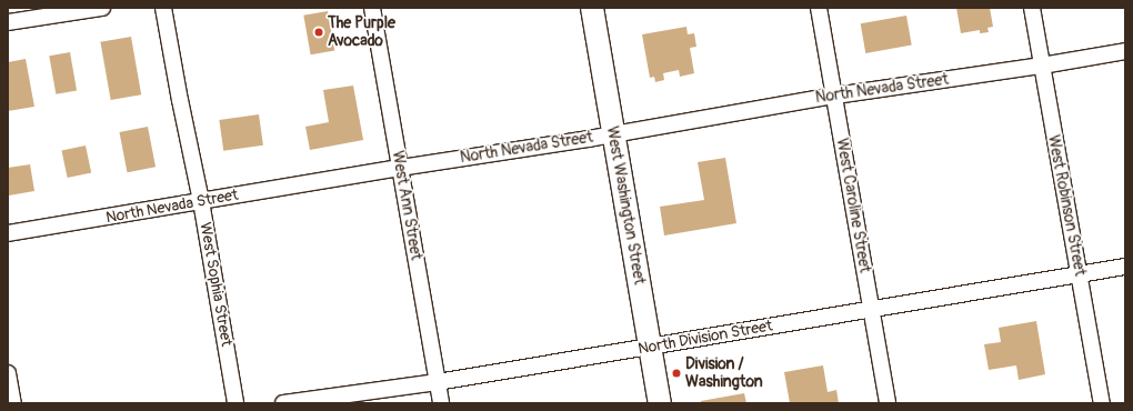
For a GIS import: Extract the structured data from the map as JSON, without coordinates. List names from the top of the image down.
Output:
{
  "streets": {
    "street": [
      "North Nevada Street",
      "West Ann Street",
      "West Washington Street",
      "West Caroline Street",
      "West Robinson Street",
      "West Sophia Street",
      "North Division Street"
    ]
  },
  "crossings": [
    ["North Nevada Street", "West Ann Street"],
    ["North Nevada Street", "West Washington Street"],
    ["North Nevada Street", "West Caroline Street"],
    ["North Nevada Street", "West Robinson Street"],
    ["North Nevada Street", "West Sophia Street"],
    ["West Ann Street", "North Division Street"],
    ["West Washington Street", "North Division Street"],
    ["West Caroline Street", "North Division Street"],
    ["West Robinson Street", "North Division Street"]
  ],
  "places": ["The Purple Avocado", "Division / Washington"]
}
